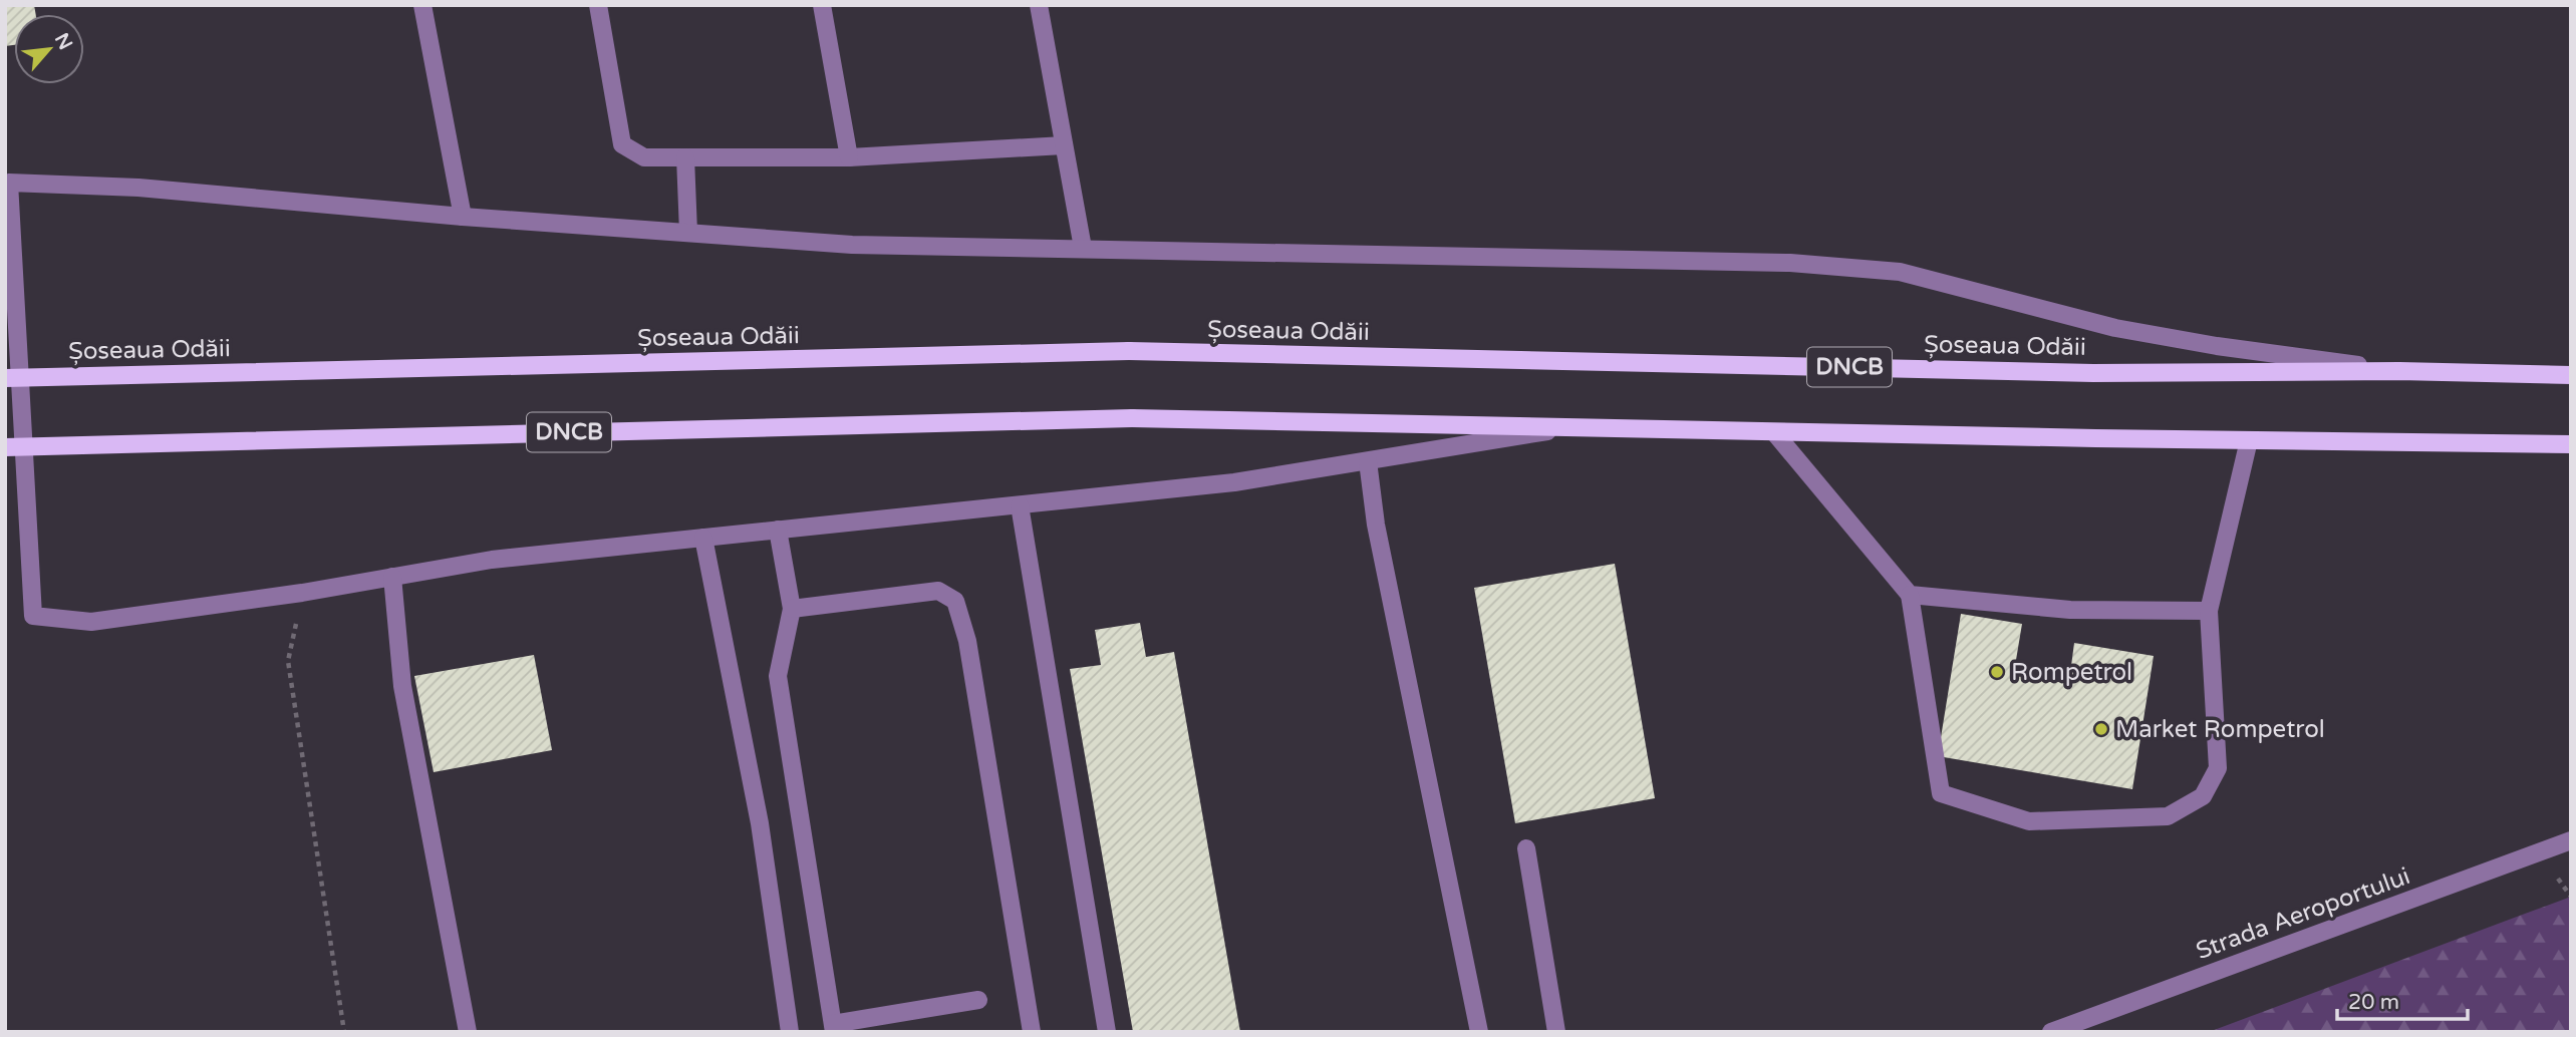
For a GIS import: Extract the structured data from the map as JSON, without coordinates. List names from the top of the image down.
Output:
{
  "streets": {
    "main road": ["Șoseaua Odăii", "DNCB"],
    "street": ["Strada Aeroportului"]
  },
  "places": ["Rompetrol", "Market Rompetrol"],
  "scale_bar": "20 m",
  "north": "top right"
}
